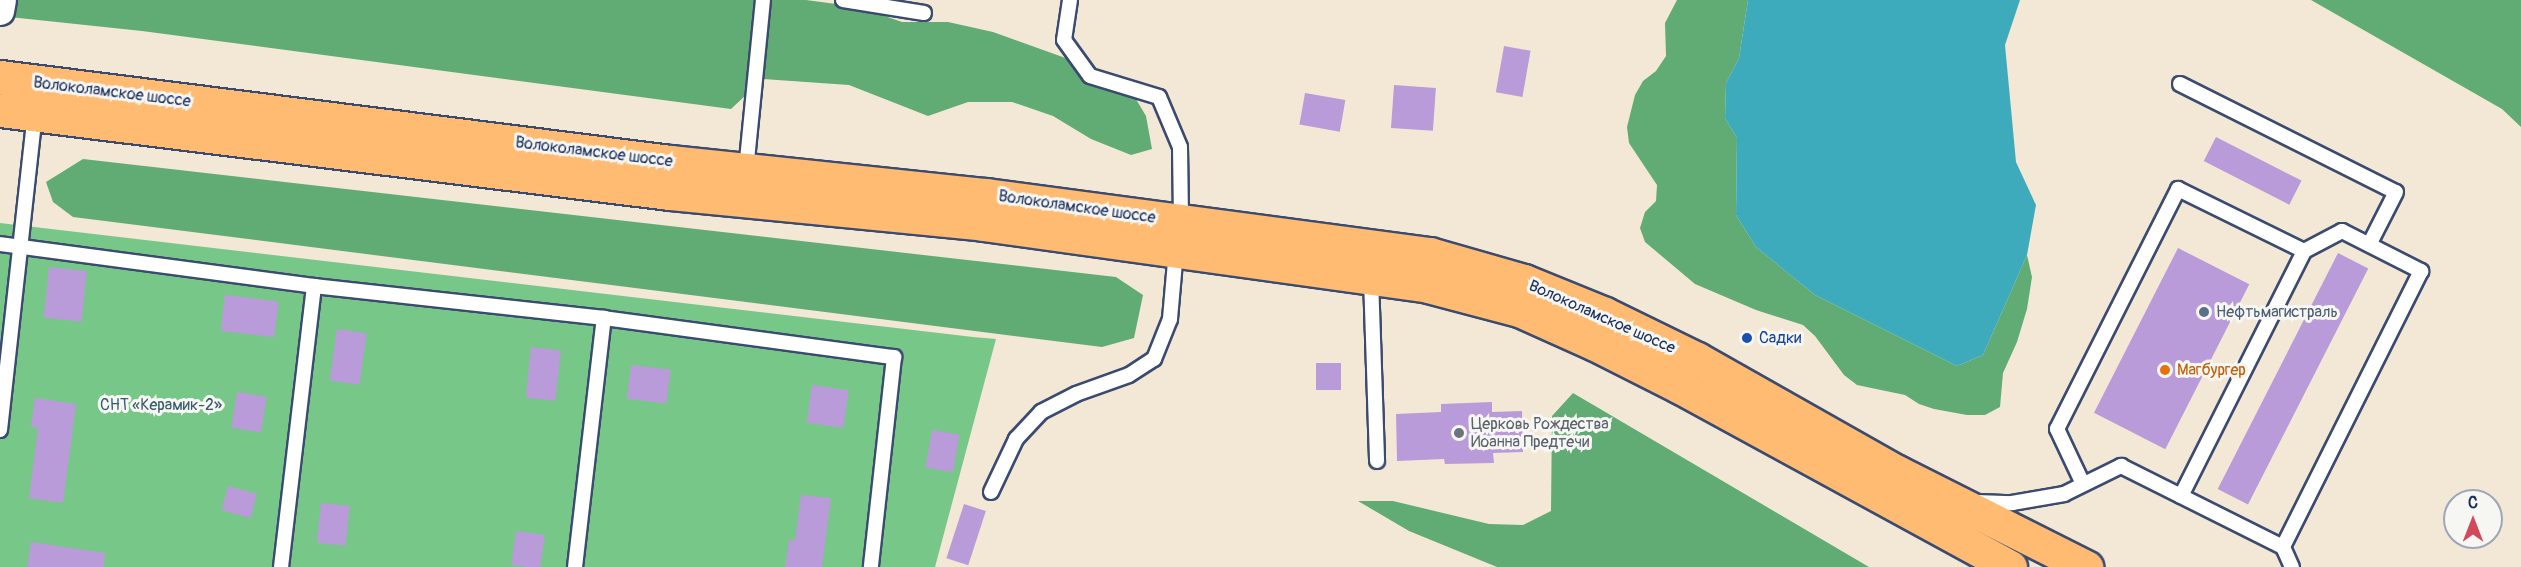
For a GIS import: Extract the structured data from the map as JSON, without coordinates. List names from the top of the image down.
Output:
{
  "streets": {
    "main road": ["Волоколамское шоссе"]
  },
  "parks": ["СНТ «Керамик-2»"],
  "places": [
    "Нефтьмагистраль",
    "Садки",
    "Магбургер",
    "Церковь Рождества Иоанна Предтечи"
  ],
  "north": "top"
}
